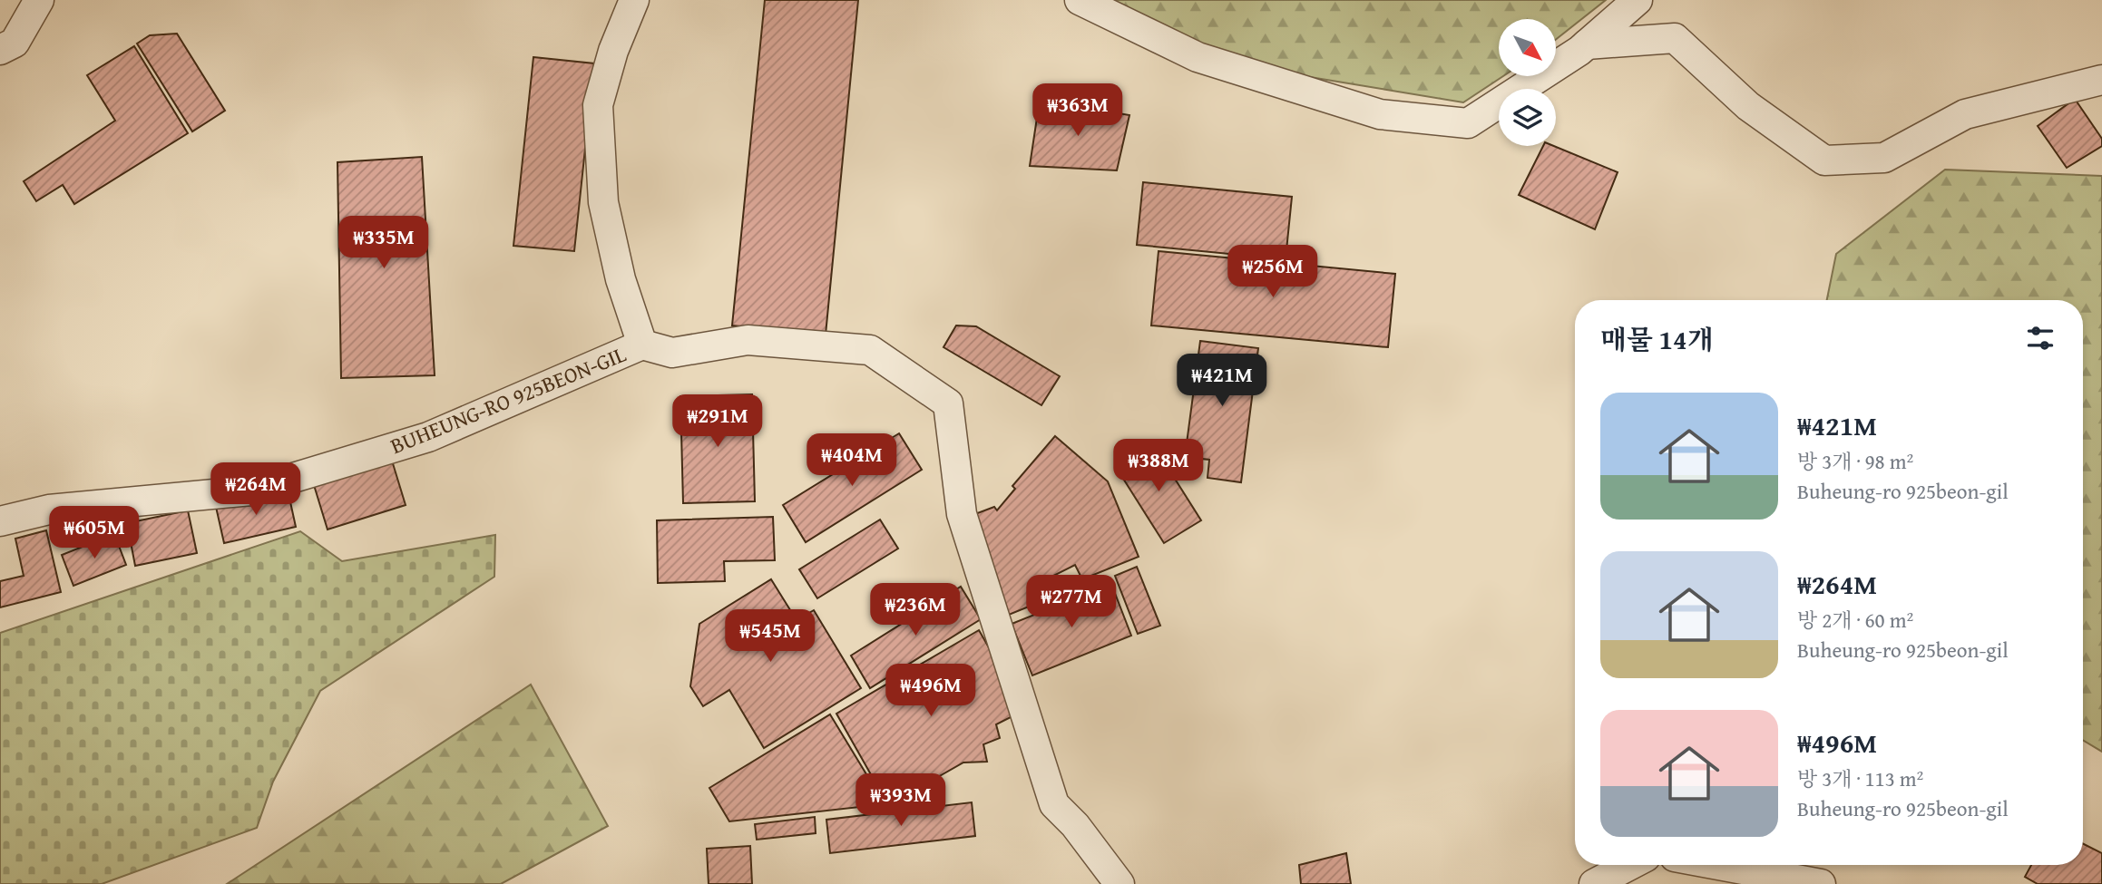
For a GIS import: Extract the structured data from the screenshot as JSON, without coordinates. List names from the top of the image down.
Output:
{
  "streets": {
    "street": ["BUHEUNG-RO 925BEON-GIL"]
  },
  "north": "bottom right",
  "page": {
    "price": [
      "₩363M",
      "₩335M",
      "₩256M",
      "₩421M",
      "₩291M",
      "₩404M",
      "₩388M",
      "₩264M",
      "₩605M",
      "₩277M",
      "₩236M",
      "₩545M",
      "₩496M",
      "₩393M"
    ],
    "heading": "매물 14개",
    "list": [
      {
        "name": "₩421M",
        "note": "방 3개 · 98 m² · Buheung-ro 925beon-gil"
      },
      {
        "name": "₩264M",
        "note": "방 2개 · 60 m² · Buheung-ro 925beon-gil"
      },
      {
        "name": "₩496M",
        "note": "방 3개 · 113 m² · Buheung-ro 925beon-gil"
      }
    ]
  }
}
